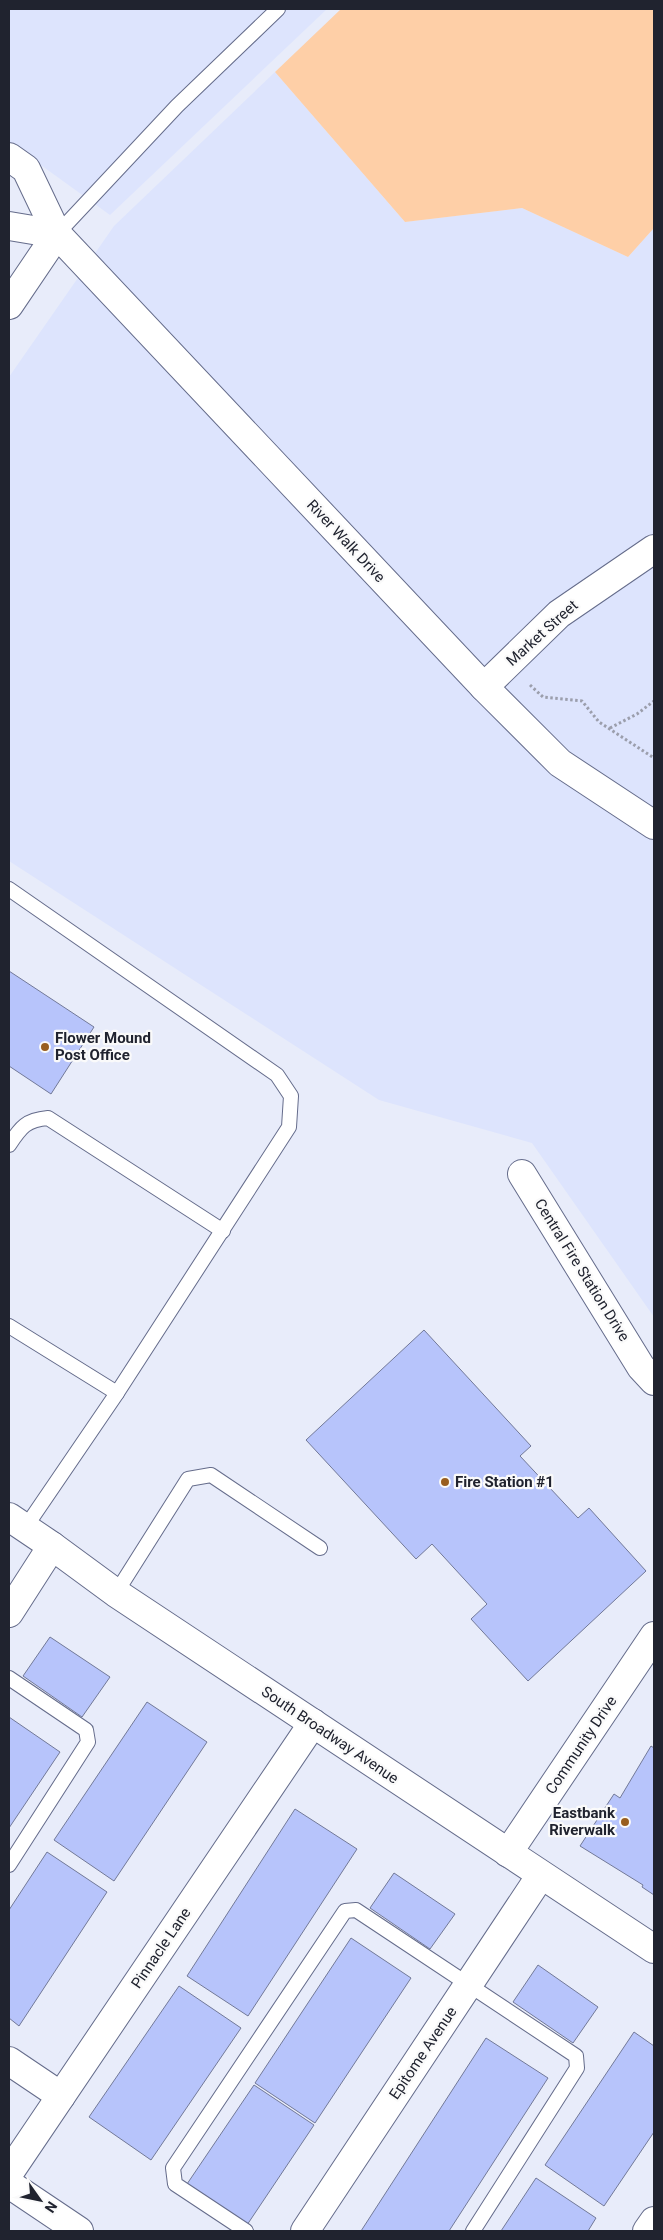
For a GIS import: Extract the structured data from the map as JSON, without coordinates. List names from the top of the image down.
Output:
{
  "streets": {
    "street": [
      "River Walk Drive",
      "Market Street",
      "Central Fire Station Drive",
      "South Broadway Avenue",
      "Community Drive",
      "Pinnacle Lane",
      "Epitome Avenue"
    ]
  },
  "crossings": [
    ["River Walk Drive", "Market Street"],
    ["South Broadway Avenue", "Community Drive"],
    ["South Broadway Avenue", "Pinnacle Lane"],
    ["South Broadway Avenue", "Epitome Avenue"]
  ],
  "places": ["Flower Mound Post Office", "Fire Station #1", "Eastbank Riverwalk"],
  "north": "bottom right"
}
